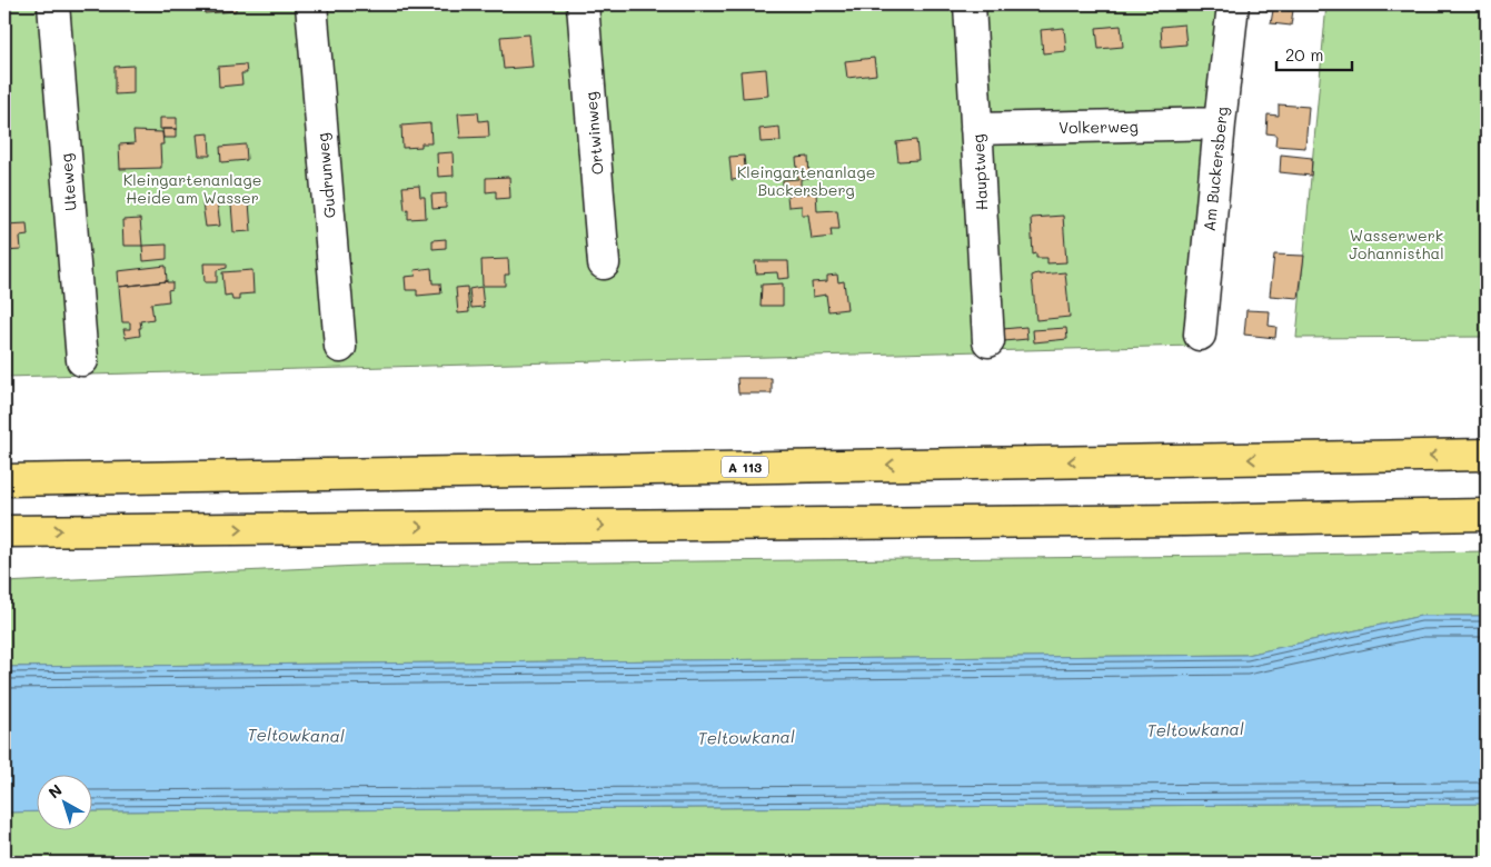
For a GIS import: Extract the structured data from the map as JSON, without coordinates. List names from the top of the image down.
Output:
{
  "streets": {
    "highway": ["A 113"],
    "lane": [
      "Volkerweg",
      "Ortwinweg",
      "Am Buckersberg",
      "Hauptweg",
      "Gudrunweg",
      "Uteweg"
    ]
  },
  "crossings": [
    ["Volkerweg", "Am Buckersberg"],
    ["Volkerweg", "Hauptweg"]
  ],
  "water": ["Teltowkanal"],
  "parks": ["Kleingartenanlage Buckersberg", "Kleingartenanlage Heide am Wasser", "Wasserwerk Johannisthal"],
  "scale_bar": "20 m",
  "north": "top left"
}
